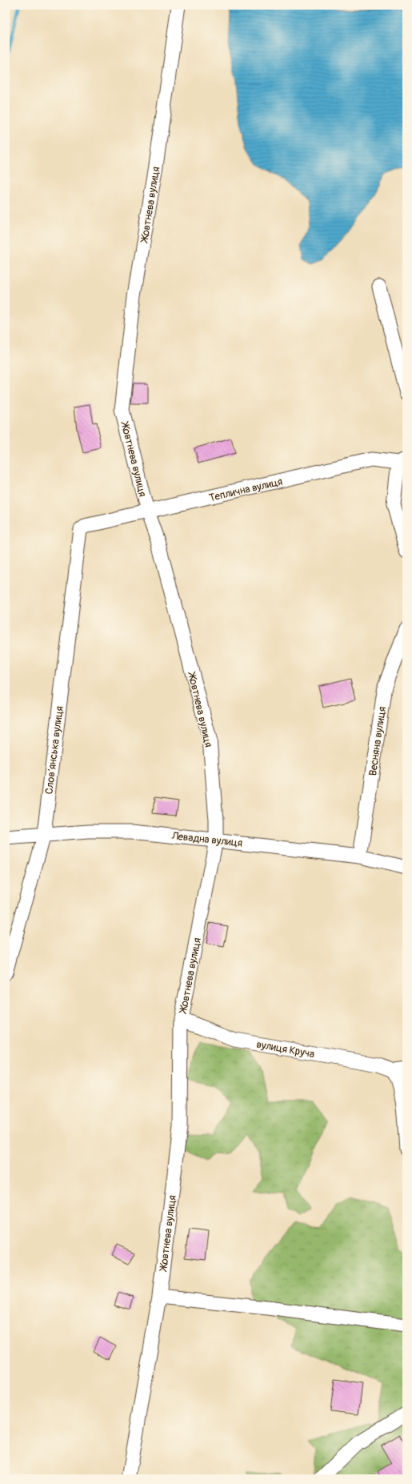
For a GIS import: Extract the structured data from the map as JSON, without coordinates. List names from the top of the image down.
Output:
{
  "streets": {
    "street": [
      "Жовтнева вулиця",
      "Теплична вулиця",
      "Весняна вулиця",
      "Словʼянська вулиця",
      "Левадна вулиця",
      "вулиця Круча"
    ]
  },
  "crossings": [
    ["Жовтнева вулиця", "Теплична вулиця"],
    ["Жовтнева вулиця", "Левадна вулиця"],
    ["Жовтнева вулиця", "вулиця Круча"],
    ["Теплична вулиця", "Словʼянська вулиця"],
    ["Весняна вулиця", "Левадна вулиця"],
    ["Словʼянська вулиця", "Левадна вулиця"]
  ]
}
